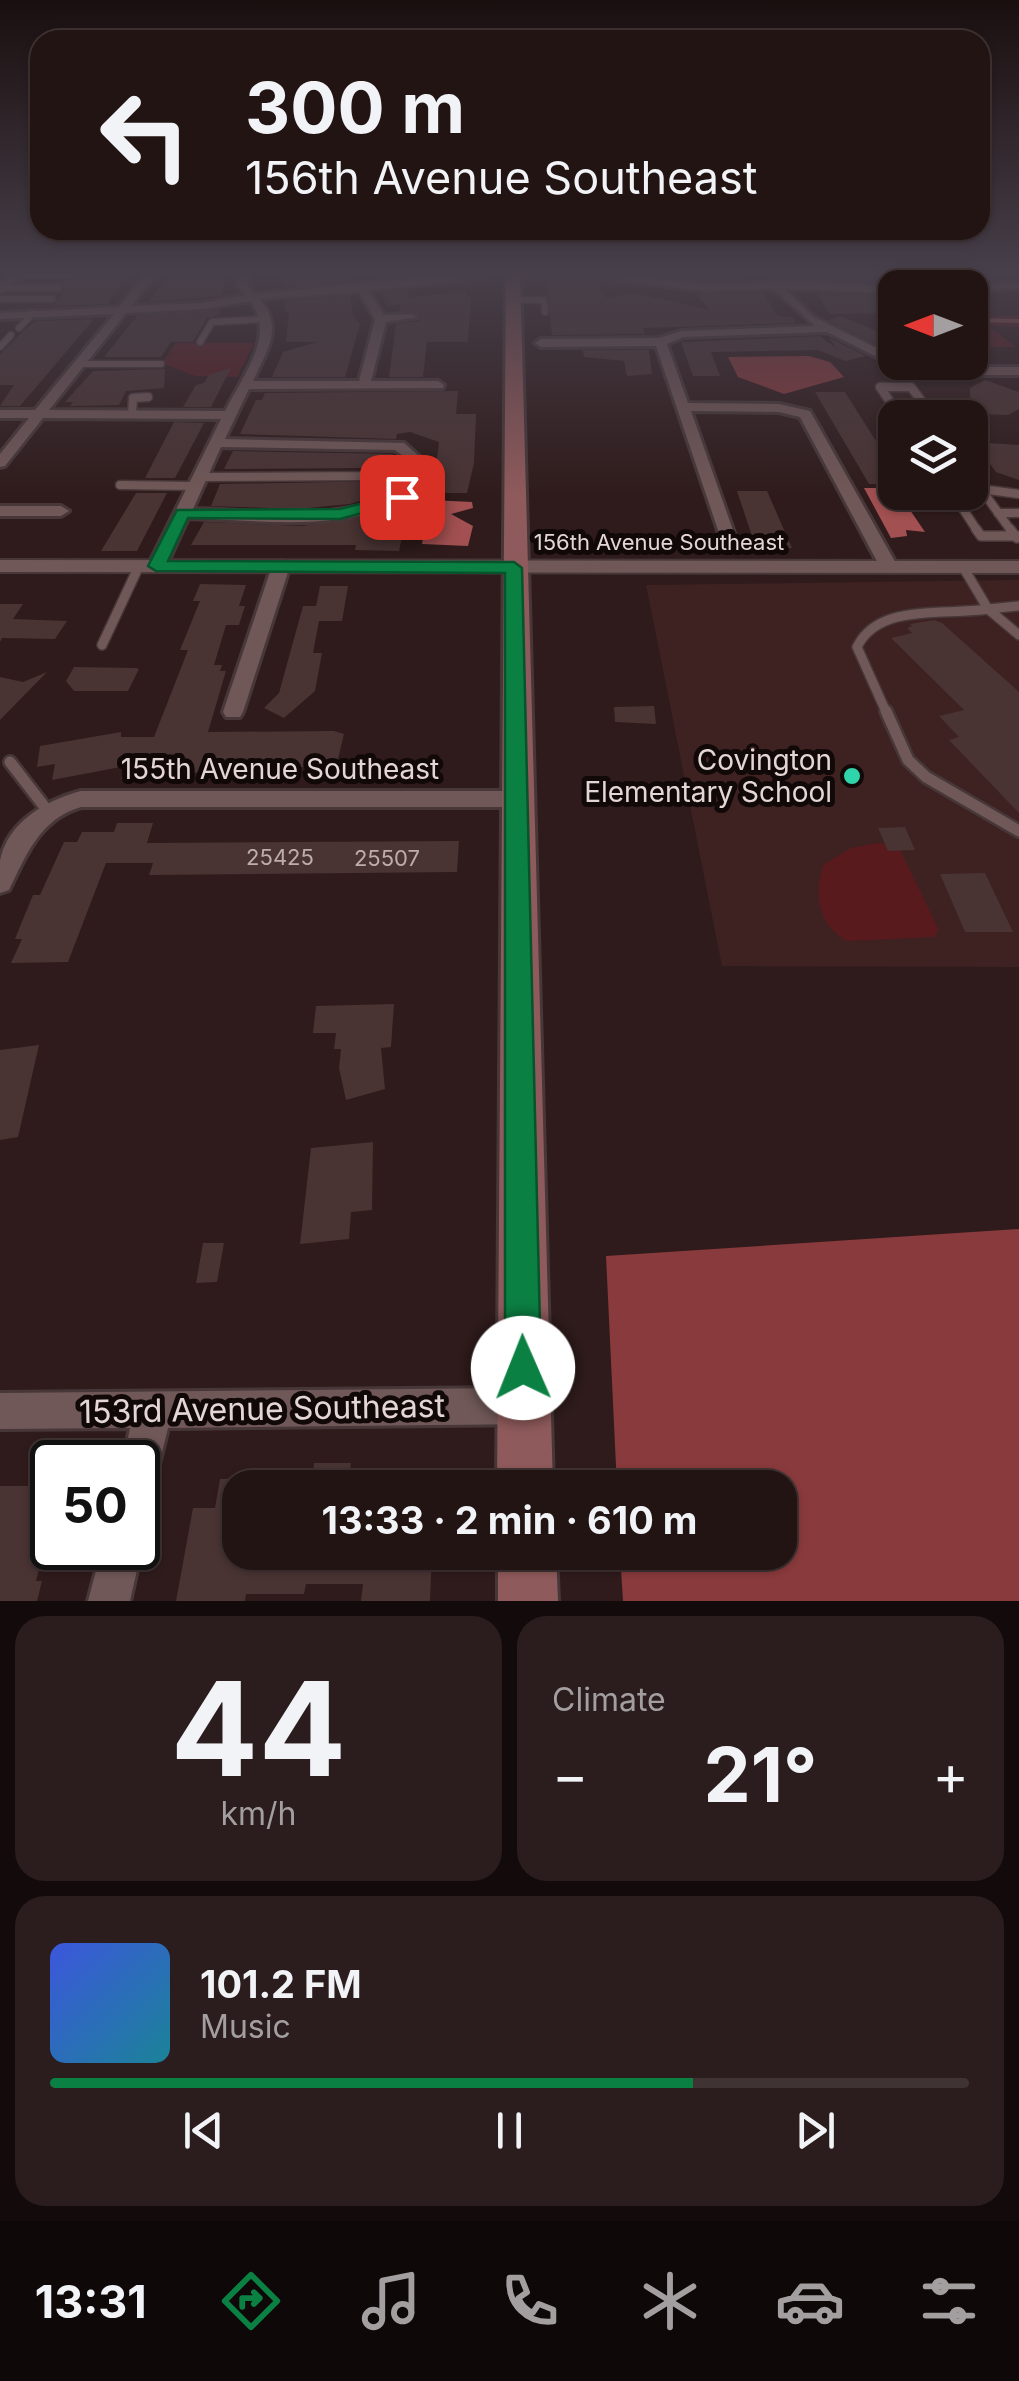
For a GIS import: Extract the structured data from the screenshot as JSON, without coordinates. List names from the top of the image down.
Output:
{
  "streets": {
    "street": ["156th Avenue Southeast", "155th Avenue Southeast", "153rd Avenue Southeast"]
  },
  "places": ["Covington Elementary School"],
  "house_numbers": ["25425", "25507"],
  "north": "left",
  "page": {
    "turn": ["300 m", "156th Avenue Southeast"],
    "limit": "50",
    "trip": "13:33 · 2 min · 610 m",
    "tile": [
      ["44", "km/h"],
      "Climate"
    ],
    "heat": ["−", "21°", "+"],
    "song": ["101.2 FM", "Music"],
    "tabs": "13:31"
  }
}
